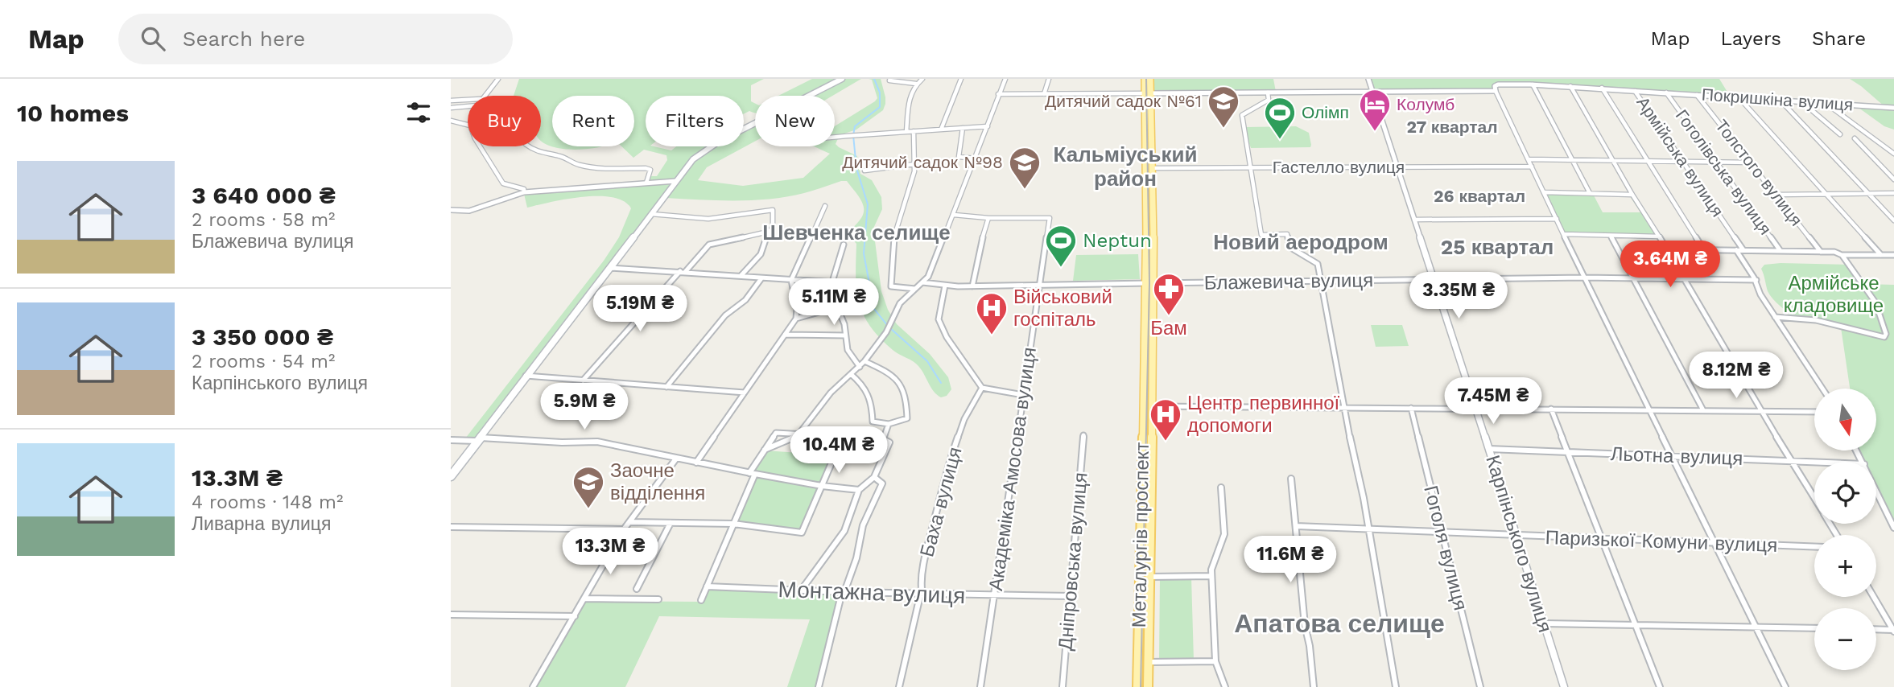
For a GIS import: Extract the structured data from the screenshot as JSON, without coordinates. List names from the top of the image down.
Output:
{
  "streets": {
    "main road": ["Металургів проспект"],
    "street": [
      "Покришкіна вулиця",
      "Армійська вулиця",
      "Гастелло вулиця",
      "Гоголівська вулиця",
      "Толстого вулиця",
      "Блажевича вулиця",
      "Льотна вулиця",
      "Академіка Амосова вулиця",
      "Баха вулиця",
      "Паризької Комуни вулиця",
      "Карпінського вулиця",
      "Гоголя вулиця",
      "Дніпровська вулиця",
      "Монтажна вулиця"
    ]
  },
  "crossings": [
    ["Покришкіна вулиця", "Армійська вулиця"],
    ["Покришкіна вулиця", "Гоголівська вулиця"],
    ["Покришкіна вулиця", "Толстого вулиця"],
    ["Покришкіна вулиця", "Металургів проспект"],
    ["Покришкіна вулиця", "Карпінського вулиця"],
    ["Гастелло вулиця", "Металургів проспект"],
    ["Гастелло вулиця", "Карпінського вулиця"],
    ["Блажевича вулиця", "Академіка Амосова вулиця"],
    ["Блажевича вулиця", "Металургів проспект"],
    ["Блажевича вулиця", "Карпінського вулиця"],
    ["Льотна вулиця", "Карпінського вулиця"],
    ["Академіка Амосова вулиця", "Монтажна вулиця"],
    ["Баха вулиця", "Монтажна вулиця"],
    ["Паризької Комуни вулиця", "Карпінського вулиця"],
    ["Паризької Комуни вулиця", "Гоголя вулиця"],
    ["Дніпровська вулиця", "Монтажна вулиця"]
  ],
  "districts": [
    "27 квартал",
    "Кальміуський район",
    "26 квартал",
    "Шевченка селище",
    "Новий аеродром",
    "25 квартал",
    "Апатова селище"
  ],
  "parks": ["Армійське кладовище"],
  "places": {
    "school or university": ["Дитячий садок №61", "Дитячий садок №98", "Заочне відділення"],
    "hotel": ["Колумб"],
    "sports": ["Олімп", "Neptun"],
    "pharmacy": ["Бам"],
    "hospital": ["Військовий госпіталь", "Центр первинної допомоги"]
  },
  "north": "bottom",
  "page": {
    "header": "Map",
    "search": "Search here",
    "nav": ["Map", "Layers", "Share"],
    "heading": "10 homes",
    "chip": [
      "Buy",
      "Rent",
      "Filters",
      "New"
    ],
    "list": [
      {
        "name": "3 640 000 ₴",
        "note": "2 rooms · 58 m² · Блажевича вулиця"
      },
      {
        "name": "3 350 000 ₴",
        "note": "2 rooms · 54 m² · Карпінського вулиця"
      },
      {
        "name": "13.3M ₴",
        "note": "4 rooms · 148 m² · Ливарна вулиця"
      }
    ],
    "price": [
      "3.64M ₴",
      "3.35M ₴",
      "5.11M ₴",
      "5.19M ₴",
      "8.12M ₴",
      "7.45M ₴",
      "5.9M ₴",
      "10.4M ₴",
      "13.3M ₴",
      "11.6M ₴"
    ],
    "map_buttons": ["+", "−"]
  }
}
